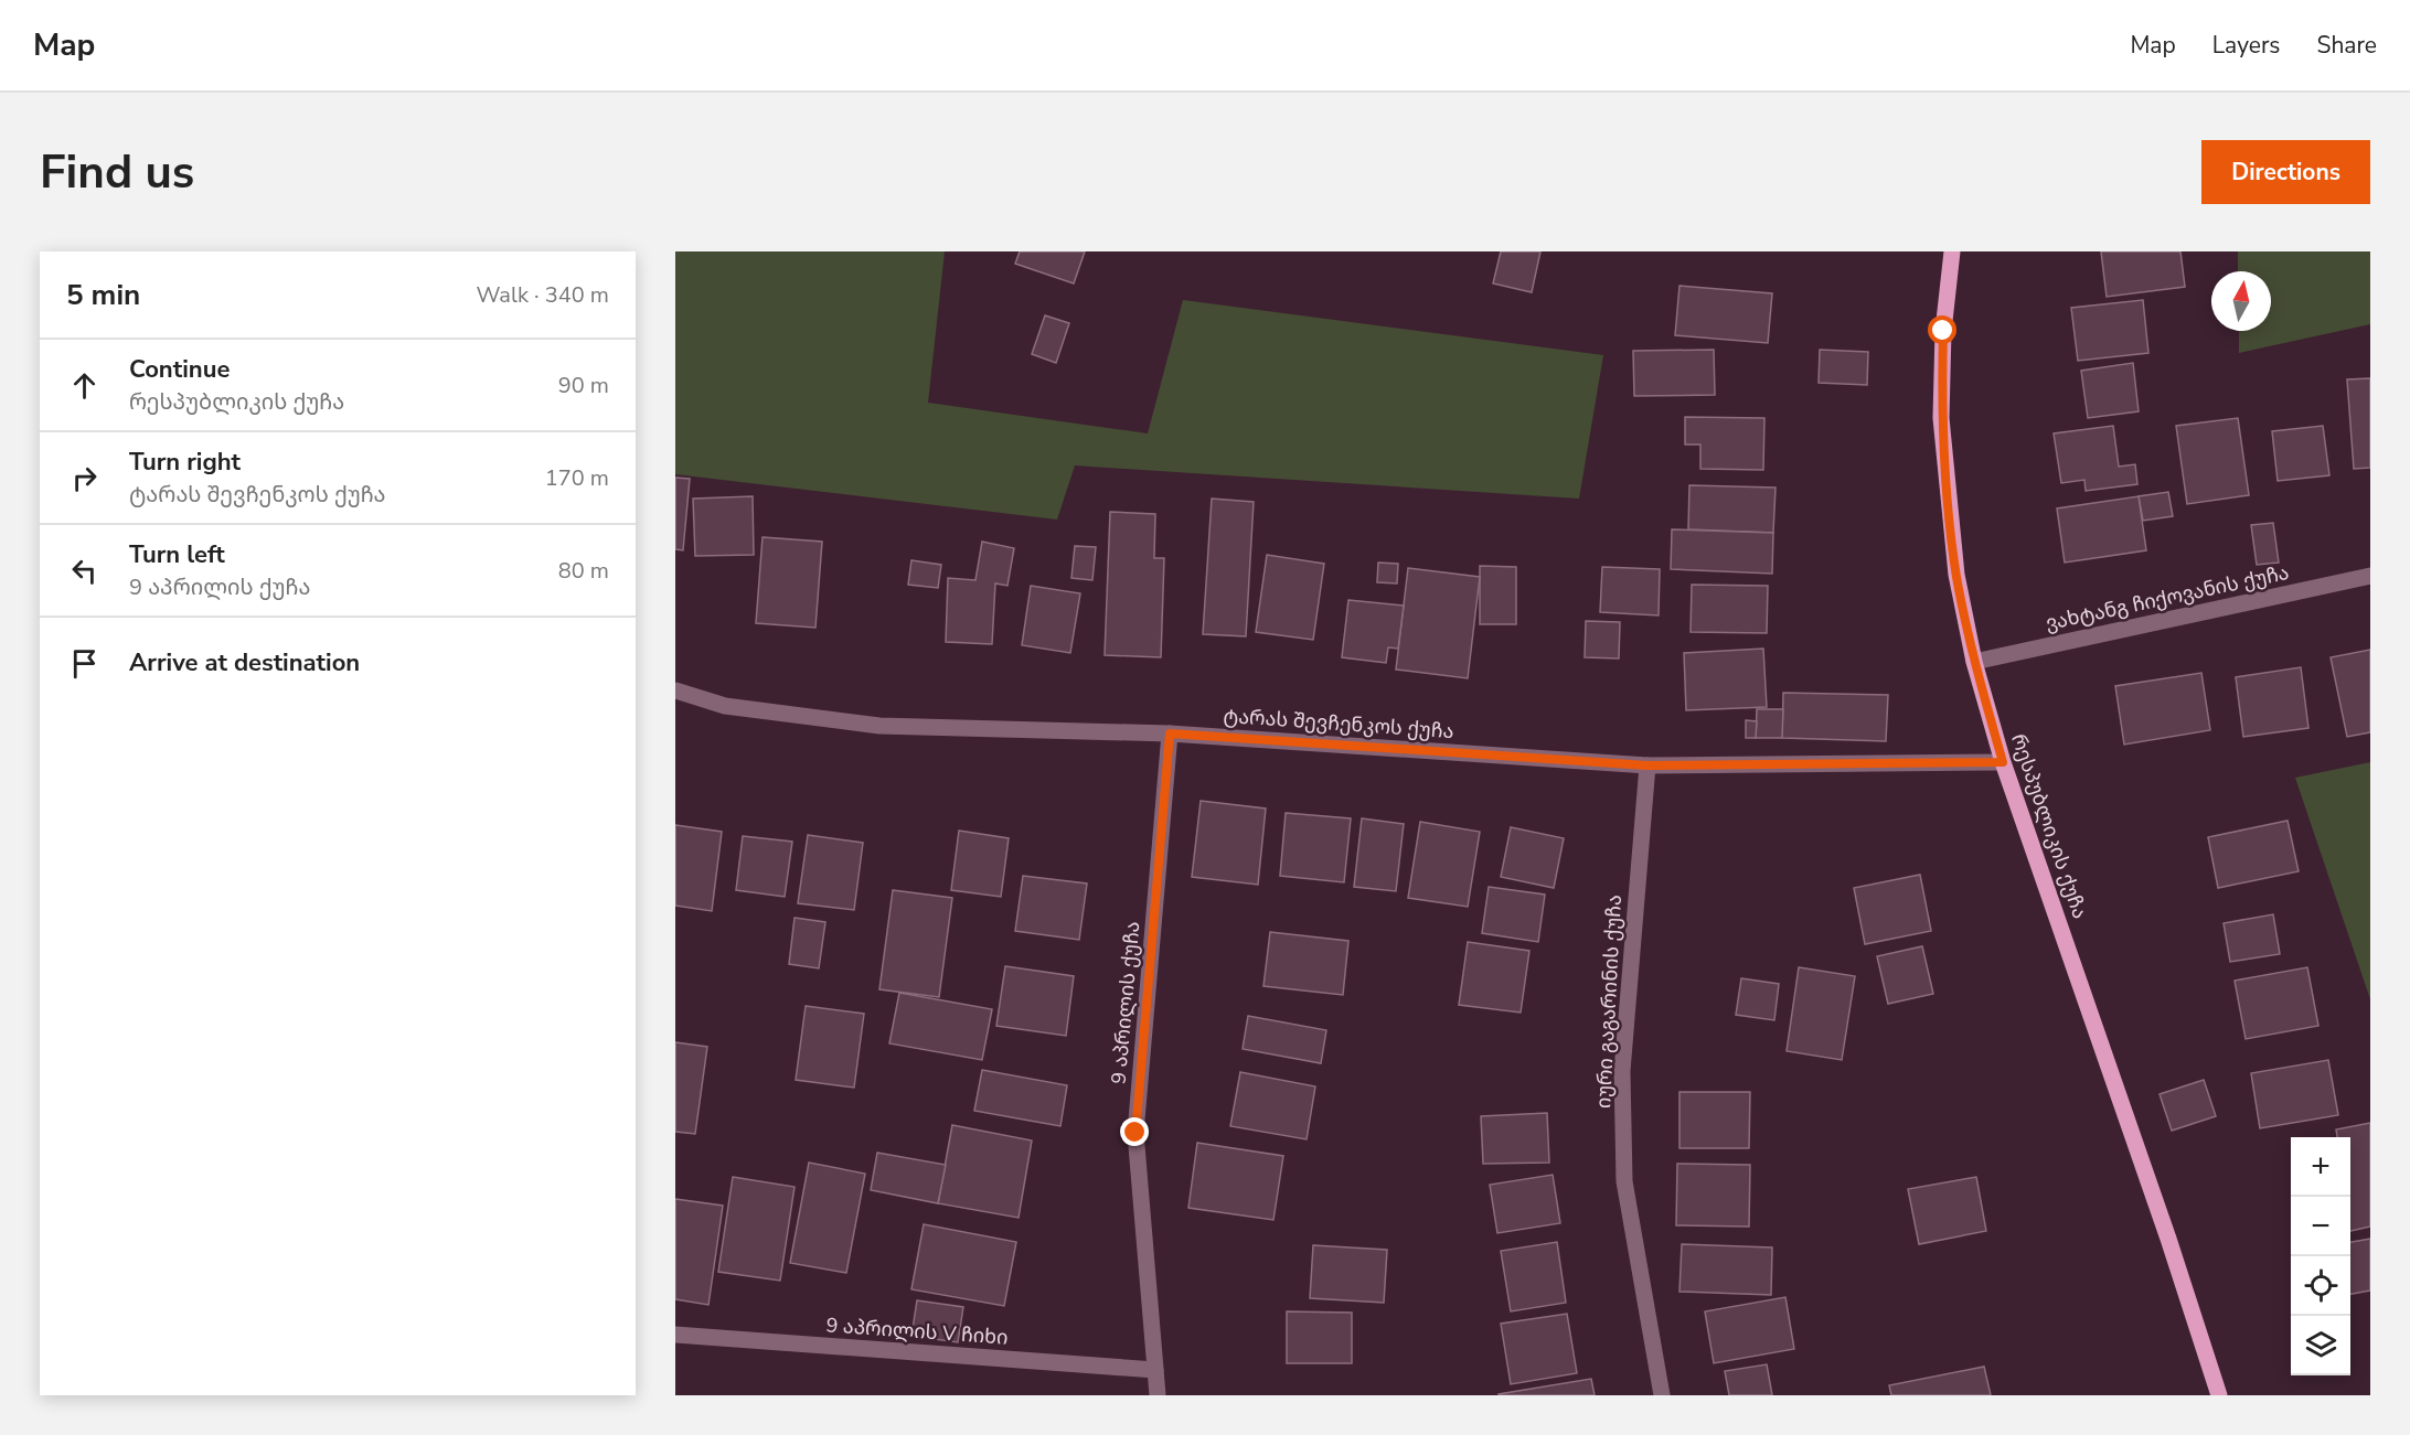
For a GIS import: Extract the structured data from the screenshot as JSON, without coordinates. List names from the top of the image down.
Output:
{
  "streets": {
    "main road": ["რესპუბლიკის ქუჩა"],
    "street": [
      "ვახტანგ ჩიქოვანის ქუჩა",
      "ტარას შევჩენკოს ქუჩა",
      "იური გაგარინის ქუჩა",
      "9 აპრილის ქუჩა",
      "9 აპრილის V ჩიხი"
    ]
  },
  "crossings": [
    ["ვახტანგ ჩიქოვანის ქუჩა", "რესპუბლიკის ქუჩა"],
    ["ტარას შევჩენკოს ქუჩა", "რესპუბლიკის ქუჩა"],
    ["ტარას შევჩენკოს ქუჩა", "იური გაგარინის ქუჩა"],
    ["ტარას შევჩენკოს ქუჩა", "9 აპრილის ქუჩა"],
    ["9 აპრილის ქუჩა", "9 აპრილის V ჩიხი"]
  ],
  "north": "top",
  "page": {
    "header": "Map",
    "nav": ["Map", "Layers", "Share"],
    "buttons": "Directions",
    "title": "Find us",
    "heading": ["5 min", "Walk · 340 m"],
    "list": [
      ["Continue", "რესპუბლიკის ქუჩა", "90 m"],
      ["Turn right", "ტარას შევჩენკოს ქუჩა", "170 m"],
      ["Turn left", "9 აპრილის ქუჩა", "80 m"],
      "Arrive at destination"
    ],
    "map_buttons": ["+", "−"]
  }
}
